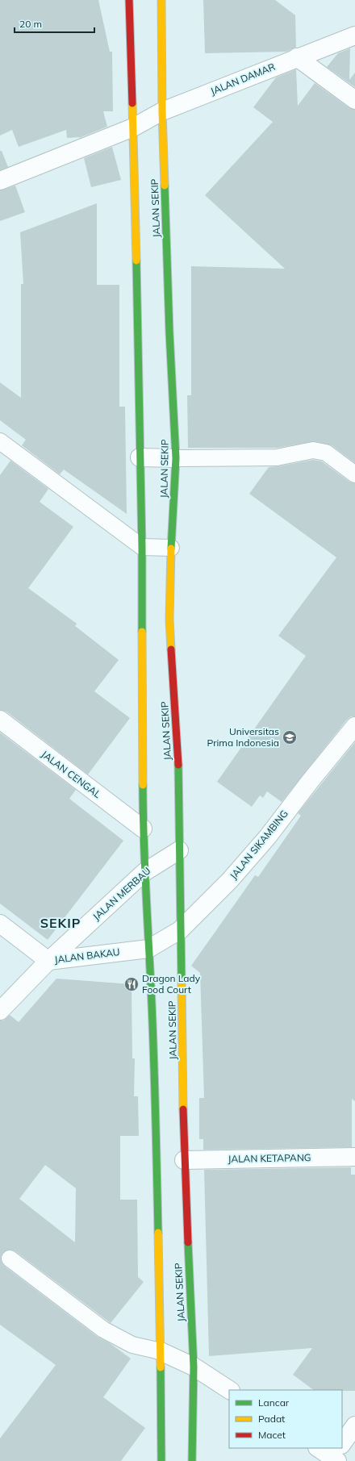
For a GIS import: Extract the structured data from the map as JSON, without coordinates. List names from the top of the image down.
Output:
{
  "streets": {
    "street": [
      "JALAN DAMAR",
      "JALAN SEKIP",
      "JALAN CENGAL",
      "JALAN SIKAMBING",
      "JALAN MERBAU",
      "JALAN BAKAU",
      "JALAN KETAPANG"
    ]
  },
  "crossings": [
    ["JALAN DAMAR", "JALAN SEKIP"],
    ["JALAN SEKIP", "JALAN CENGAL"],
    ["JALAN SEKIP", "JALAN SIKAMBING"],
    ["JALAN SEKIP", "JALAN MERBAU"],
    ["JALAN SEKIP", "JALAN BAKAU"],
    ["JALAN SEKIP", "JALAN KETAPANG"],
    ["JALAN SIKAMBING", "JALAN BAKAU"],
    ["JALAN MERBAU", "JALAN BAKAU"]
  ],
  "districts": ["SEKIP"],
  "places": {
    "school or university": ["Universitas Prima Indonesia"],
    "restaurant": ["Dragon Lady Food Court"]
  },
  "legend": ["Lancar", "Padat", "Macet"],
  "scale_bar": "20 m"
}
